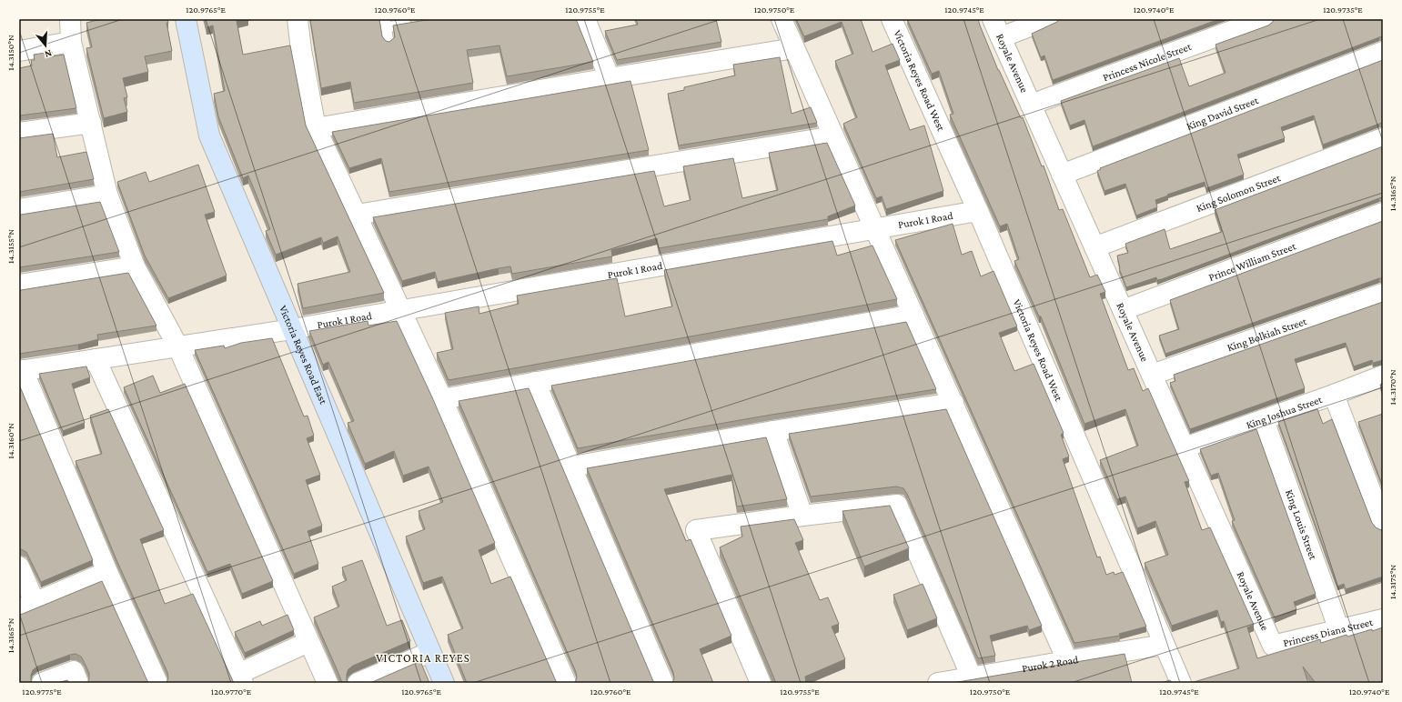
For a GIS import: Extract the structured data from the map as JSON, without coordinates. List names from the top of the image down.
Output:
{
  "streets": {
    "street": [
      "Princess Nicole Street",
      "Royale Avenue",
      "Victoria Reyes Road West",
      "King David Street",
      "King Solomon Street",
      "Purok 1 Road",
      "Prince William Street",
      "King Bolkiah Street",
      "Victoria Reyes Road East",
      "King Joshua Street",
      "King Louis Street",
      "Princess Diana Street",
      "Purok 2 Road"
    ]
  },
  "crossings": [
    ["Princess Nicole Street", "Royale Avenue"],
    ["Royale Avenue", "King David Street"],
    ["Royale Avenue", "King Solomon Street"],
    ["Royale Avenue", "Prince William Street"],
    ["Royale Avenue", "King Bolkiah Street"],
    ["Royale Avenue", "King Joshua Street"],
    ["Royale Avenue", "Princess Diana Street"],
    ["Victoria Reyes Road West", "Purok 1 Road"],
    ["Victoria Reyes Road West", "Purok 2 Road"],
    ["Purok 1 Road", "Victoria Reyes Road East"],
    ["King Joshua Street", "King Louis Street"],
    ["King Louis Street", "Princess Diana Street"]
  ],
  "districts": ["VICTORIA REYES"],
  "north": "bottom",
  "coordinates": [
    "120.9765°E",
    "120.9760°E",
    "120.9755°E",
    "120.9750°E",
    "120.9745°E",
    "120.9740°E",
    "120.9735°E",
    "14.3150°N",
    "14.3165°N",
    "14.3155°N",
    "14.3170°N",
    "14.3160°N",
    "14.3175°N",
    "120.9775°E",
    "120.9770°E"
  ]
}
